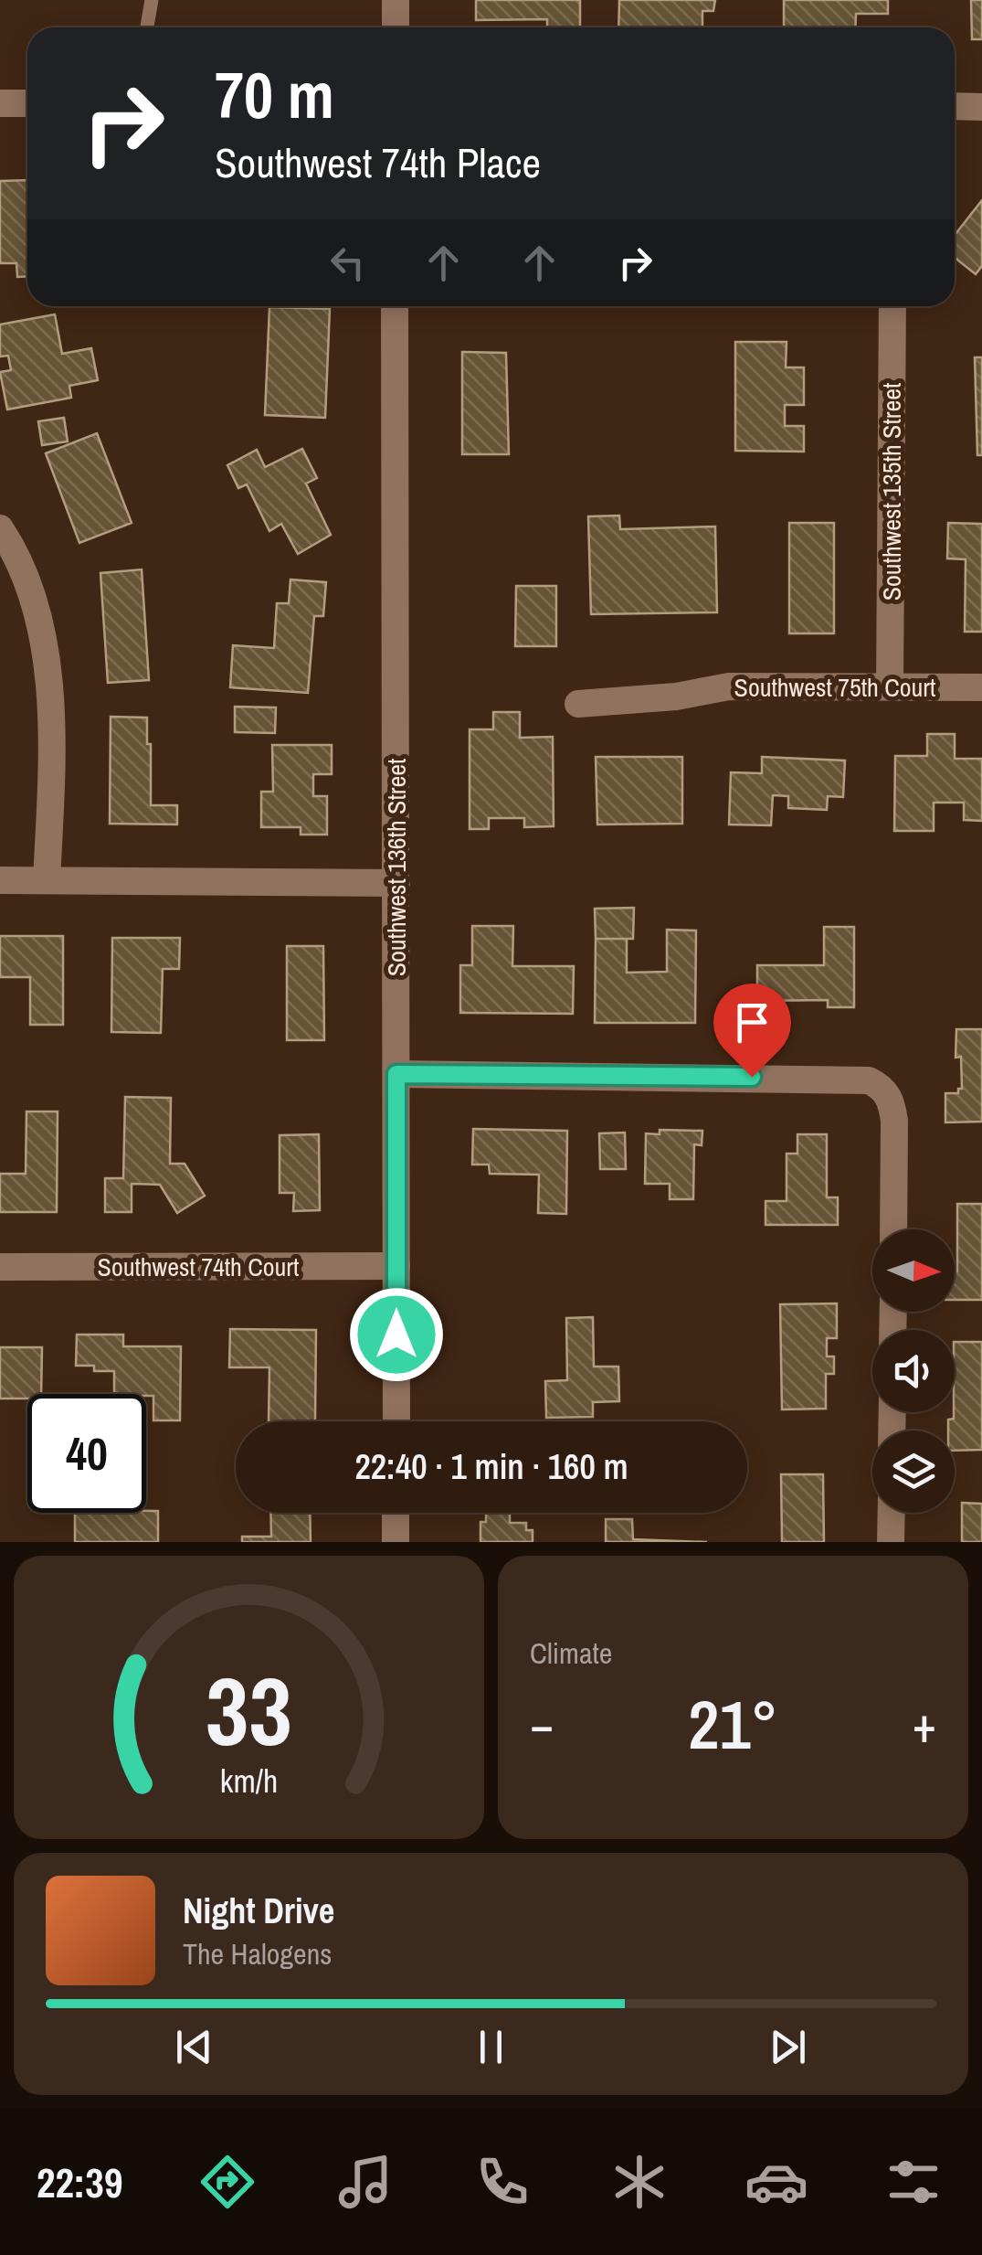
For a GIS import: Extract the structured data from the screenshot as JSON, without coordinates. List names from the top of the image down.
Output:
{
  "streets": {
    "street": [
      "Southwest 135th Street",
      "Southwest 75th Court",
      "Southwest 136th Street",
      "Southwest 74th Court"
    ]
  },
  "crossings": [
    ["Southwest 135th Street", "Southwest 75th Court"],
    ["Southwest 136th Street", "Southwest 74th Court"]
  ],
  "north": "right",
  "page": {
    "turn": ["70 m", "Southwest 74th Place"],
    "limit": "40",
    "trip": "22:40 · 1 min · 160 m",
    "tile": "Climate",
    "heat": ["−", "21°", "+"],
    "song": ["Night Drive", "The Halogens"],
    "tabs": "22:39",
    "gauge": ["33", "km/h"]
  }
}
